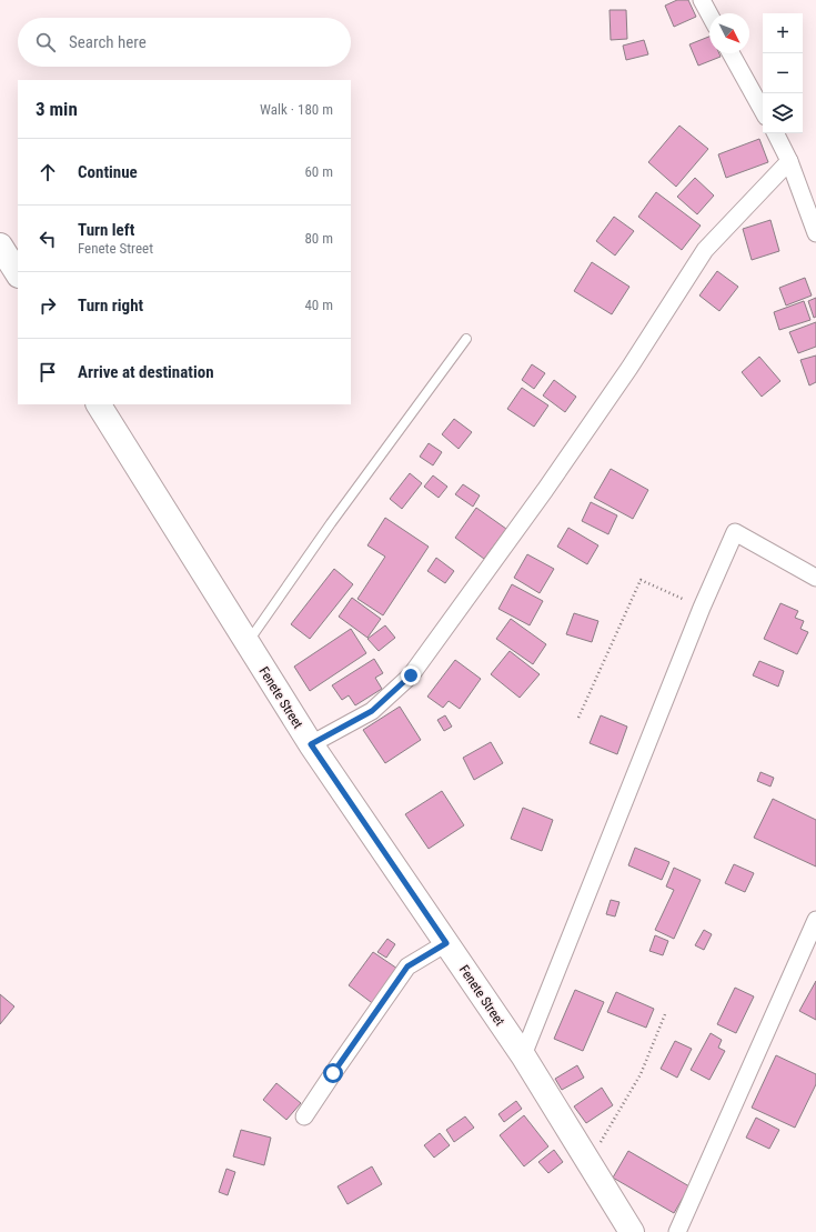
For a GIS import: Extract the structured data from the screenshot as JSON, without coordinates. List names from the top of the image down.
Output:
{
  "streets": {
    "main road": ["Fenete Street"]
  },
  "north": "bottom right",
  "page": {
    "map_buttons": ["+", "−"],
    "search": "Search here",
    "heading": ["3 min", "Walk · 180 m"],
    "list": [
      ["Continue", "60 m"],
      ["Turn left", "Fenete Street", "80 m"],
      ["Turn right", "40 m"],
      "Arrive at destination"
    ]
  }
}
